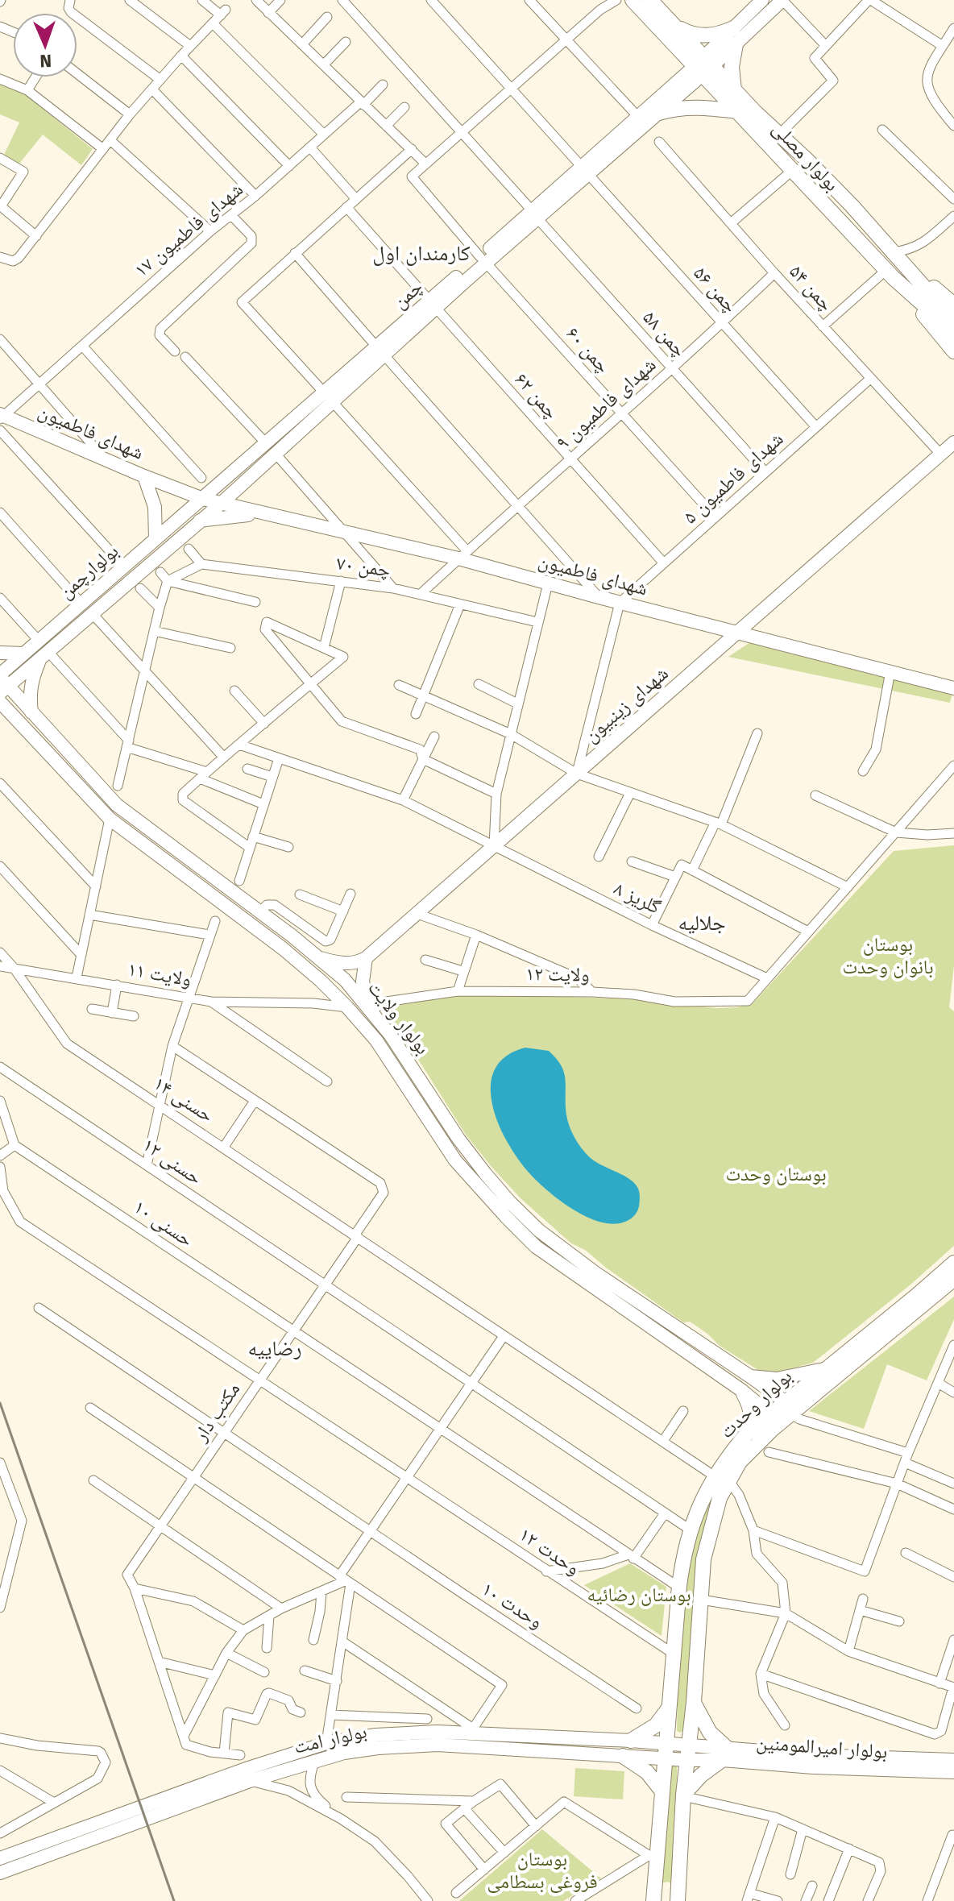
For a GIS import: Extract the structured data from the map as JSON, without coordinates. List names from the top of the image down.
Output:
{
  "streets": {
    "main road": [
      "بولوار مصلی",
      "چمن",
      "شهدای فاطمیون",
      "بولوارچمن",
      "شهدای زینبیون",
      "بولوار ولایت",
      "بولوار وحدت",
      "بولوار امت",
      "بولوار امیرالمومنین"
    ],
    "street": [
      "شهدای فاطمیون ۱۷",
      "چمن ۵۴",
      "چمن ۵۶",
      "چمن ۵۸",
      "چمن ۶۰",
      "چمن ۶۲",
      "شهدای فاطمیون ۹",
      "شهدای فاطمیون ۵",
      "چمن ۷۰",
      "گلریز ۸",
      "ولایت ۱۱",
      "ولایت ۱۲",
      "حسنی ۱۴",
      "حسنی ۱۲",
      "حسنی ۱۰",
      "مکتب دار",
      "وحدت ۱۲",
      "وحدت ۱۰"
    ]
  },
  "crossings": [
    ["بولوار مصلی", "چمن"],
    ["شهدای فاطمیون ۱۷", "شهدای فاطمیون"],
    ["چمن ۵۴", "شهدای فاطمیون ۹"],
    ["چمن ۵۴", "شهدای فاطمیون ۵"],
    ["چمن ۵۴", "شهدای زینبیون"],
    ["چمن ۵۶", "چمن"],
    ["چمن ۵۶", "شهدای فاطمیون ۹"],
    ["چمن ۵۶", "شهدای فاطمیون ۵"],
    ["چمن", "چمن ۵۸"],
    ["چمن", "چمن ۶۰"],
    ["چمن", "چمن ۶۲"],
    ["چمن", "شهدای فاطمیون"],
    ["چمن", "بولوارچمن"],
    ["چمن ۵۸", "شهدای فاطمیون ۹"],
    ["چمن ۵۸", "شهدای فاطمیون ۵"],
    ["چمن ۶۰", "شهدای فاطمیون ۹"],
    ["چمن ۶۰", "شهدای فاطمیون ۵"],
    ["چمن ۶۲", "شهدای فاطمیون ۹"],
    ["چمن ۶۲", "شهدای فاطمیون ۵"],
    ["شهدای فاطمیون ۹", "شهدای فاطمیون"],
    ["شهدای فاطمیون ۹", "چمن ۷۰"],
    ["شهدای فاطمیون", "شهدای فاطمیون ۵"],
    ["شهدای فاطمیون", "بولوارچمن"],
    ["شهدای فاطمیون", "شهدای زینبیون"],
    ["بولوارچمن", "بولوار ولایت"],
    ["شهدای زینبیون", "گلریز ۸"],
    ["گلریز ۸", "ولایت ۱۲"],
    ["ولایت ۱۱", "بولوار ولایت"],
    ["ولایت ۱۱", "حسنی ۱۴"],
    ["ولایت ۱۲", "بولوار ولایت"],
    ["بولوار ولایت", "بولوار وحدت"],
    ["حسنی ۱۴", "بولوار وحدت"],
    ["حسنی ۱۴", "مکتب دار"],
    ["حسنی ۱۲", "بولوار وحدت"],
    ["حسنی ۱۲", "مکتب دار"],
    ["حسنی ۱۰", "بولوار وحدت"],
    ["حسنی ۱۰", "مکتب دار"],
    ["بولوار وحدت", "وحدت ۱۲"],
    ["بولوار وحدت", "بولوار امت"],
    ["بولوار وحدت", "بولوار امیرالمومنین"],
    ["مکتب دار", "وحدت ۱۲"],
    ["مکتب دار", "وحدت ۱۰"],
    ["بولوار امت", "بولوار امیرالمومنین"]
  ],
  "districts": ["کارمندان اول", "جلالیه", "رضاییه"],
  "parks": [
    "بوستان بانوان وحدت",
    "بوستان وحدت",
    "بوستان رضائیه",
    "بوستان فروغی بسطامی"
  ],
  "north": "bottom"
}
